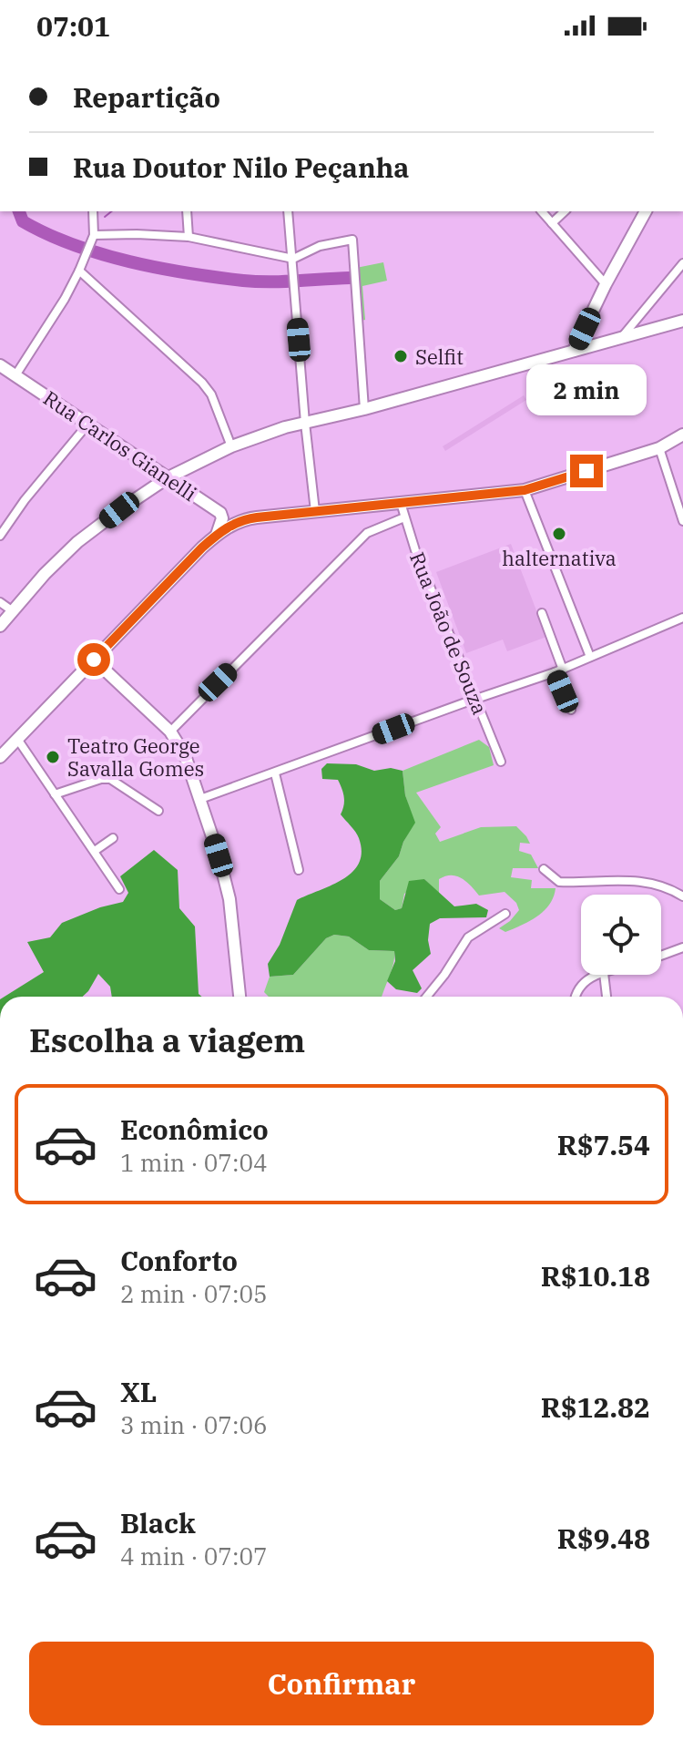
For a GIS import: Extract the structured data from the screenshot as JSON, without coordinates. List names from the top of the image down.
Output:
{
  "streets": {
    "main road": ["Rua Carlos Gianelli"],
    "street": ["Rua João de Souza"]
  },
  "places": ["Selfit", "halternativa", "Teatro George Savalla Gomes"],
  "page": {
    "status": "07:01",
    "banner": ["Repartição", "Rua Doutor Nilo Peçanha"],
    "bubble": "2 min",
    "heading": "Escolha a viagem",
    "list": [
      {
        "name": "Econômico",
        "note": "1 min · 07:04",
        "value": "R$7.54"
      },
      {
        "name": "Conforto",
        "note": "2 min · 07:05",
        "value": "R$10.18"
      },
      {
        "name": "XL",
        "note": "3 min · 07:06",
        "value": "R$12.82"
      },
      {
        "name": "Black",
        "note": "4 min · 07:07",
        "value": "R$9.48"
      }
    ],
    "buttons": "Confirmar"
  }
}
